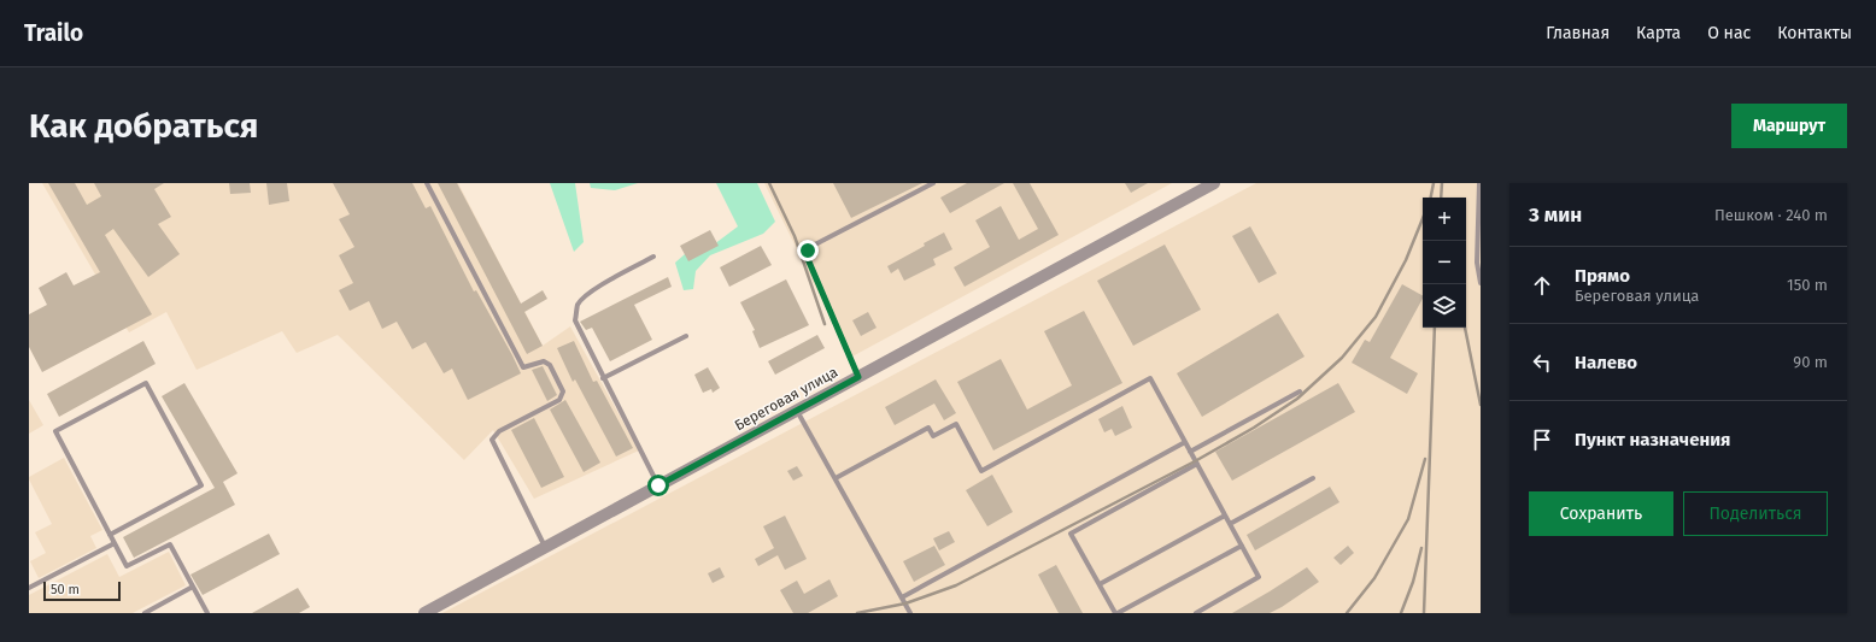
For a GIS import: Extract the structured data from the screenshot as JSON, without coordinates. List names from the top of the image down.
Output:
{
  "streets": {
    "street": ["Береговая улица"]
  },
  "scale_bar": "50 m",
  "page": {
    "header": "Trailo",
    "nav": [
      "Главная",
      "Карта",
      "О нас",
      "Контакты"
    ],
    "buttons": [
      "Маршрут",
      ["Сохранить", "Поделиться"]
    ],
    "title": "Как добраться",
    "heading": ["3 мин", "Пешком · 240 m"],
    "map_buttons": ["+", "−"],
    "list": [
      ["Прямо", "Береговая улица", "150 m"],
      ["Налево", "90 m"],
      "Пункт назначения"
    ],
    "scale": "50 m"
  }
}
